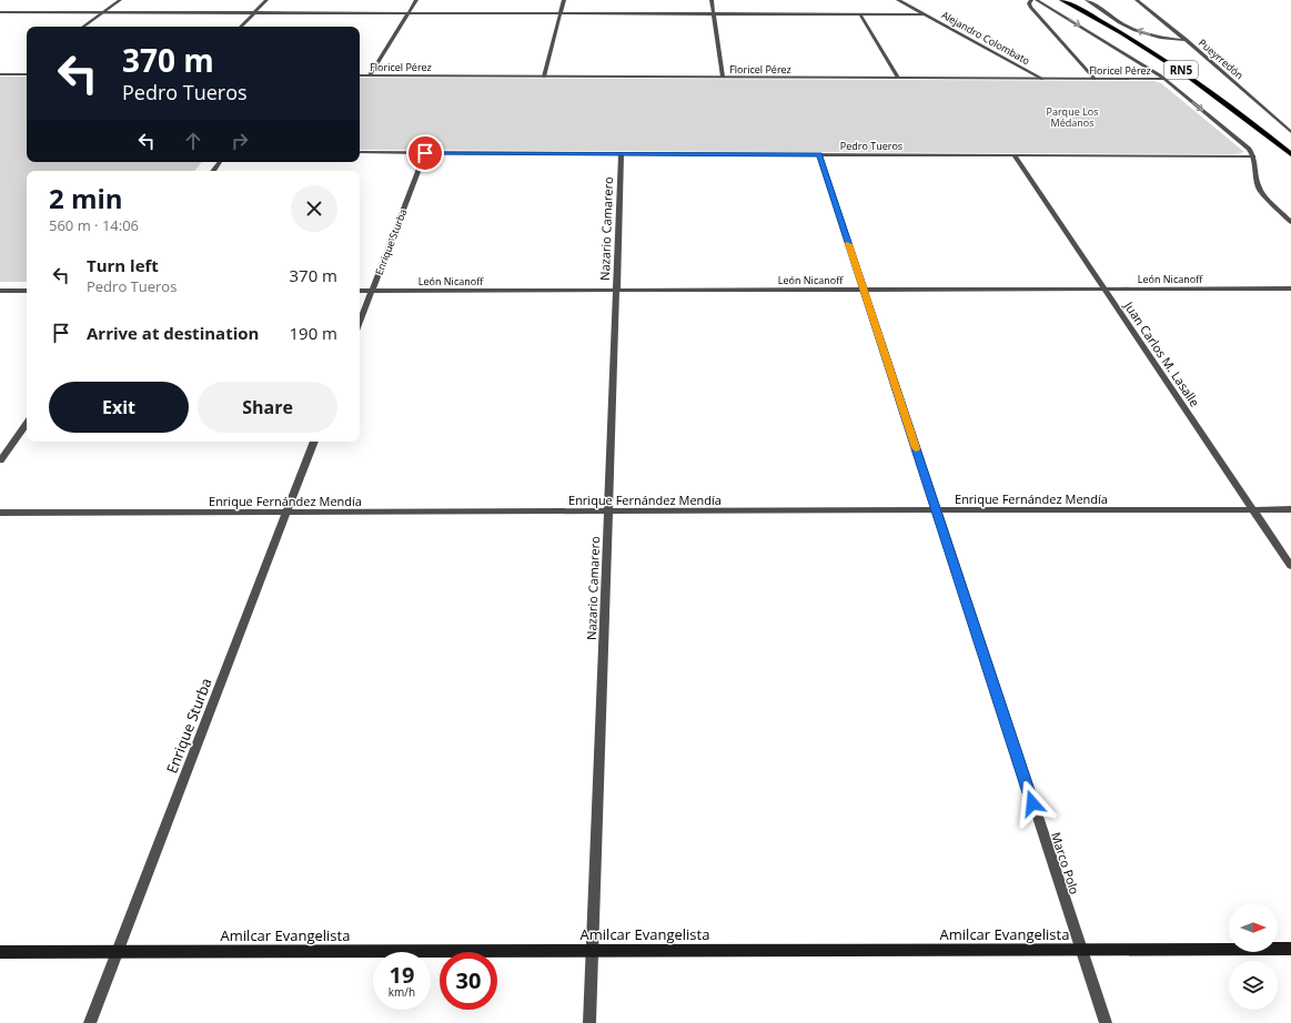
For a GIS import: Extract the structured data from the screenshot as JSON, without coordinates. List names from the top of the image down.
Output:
{
  "streets": {
    "highway": ["RN5"],
    "main road": ["Amilcar Evangelista"],
    "street": [
      "Alejandro Colombato",
      "Pueyrredón",
      "Floricel Pérez",
      "Pedro Tueros",
      "Nazario Camarero",
      "Enrique Sturba",
      "León Nicanoff",
      "Juan Carlos M. Lasalle",
      "Enrique Fernández Mendía",
      "Marco Polo"
    ]
  },
  "crossings": [
    ["Alejandro Colombato", "Floricel Pérez"],
    ["Pedro Tueros", "Nazario Camarero"],
    ["Pedro Tueros", "Enrique Sturba"],
    ["Pedro Tueros", "Juan Carlos M. Lasalle"],
    ["Pedro Tueros", "Marco Polo"],
    ["Nazario Camarero", "León Nicanoff"],
    ["Nazario Camarero", "Enrique Fernández Mendía"],
    ["Nazario Camarero", "Amilcar Evangelista"],
    ["Enrique Sturba", "León Nicanoff"],
    ["Enrique Sturba", "Enrique Fernández Mendía"],
    ["Enrique Sturba", "Amilcar Evangelista"],
    ["León Nicanoff", "Juan Carlos M. Lasalle"],
    ["León Nicanoff", "Marco Polo"],
    ["Juan Carlos M. Lasalle", "Enrique Fernández Mendía"],
    ["Enrique Fernández Mendía", "Marco Polo"],
    ["Marco Polo", "Amilcar Evangelista"]
  ],
  "parks": ["Parque Los Médanos"],
  "north": "right",
  "page": {
    "turn": ["370 m", "Pedro Tueros"],
    "heading": ["2 min", "560 m · 14:06"],
    "list": [
      {
        "name": "Turn left",
        "note": "Pedro Tueros",
        "value": "370 m"
      },
      {
        "name": "Arrive at destination",
        "value": "190 m"
      }
    ],
    "buttons": ["Exit", "Share"],
    "speed": "19 km/h",
    "limit": "30"
  }
}
